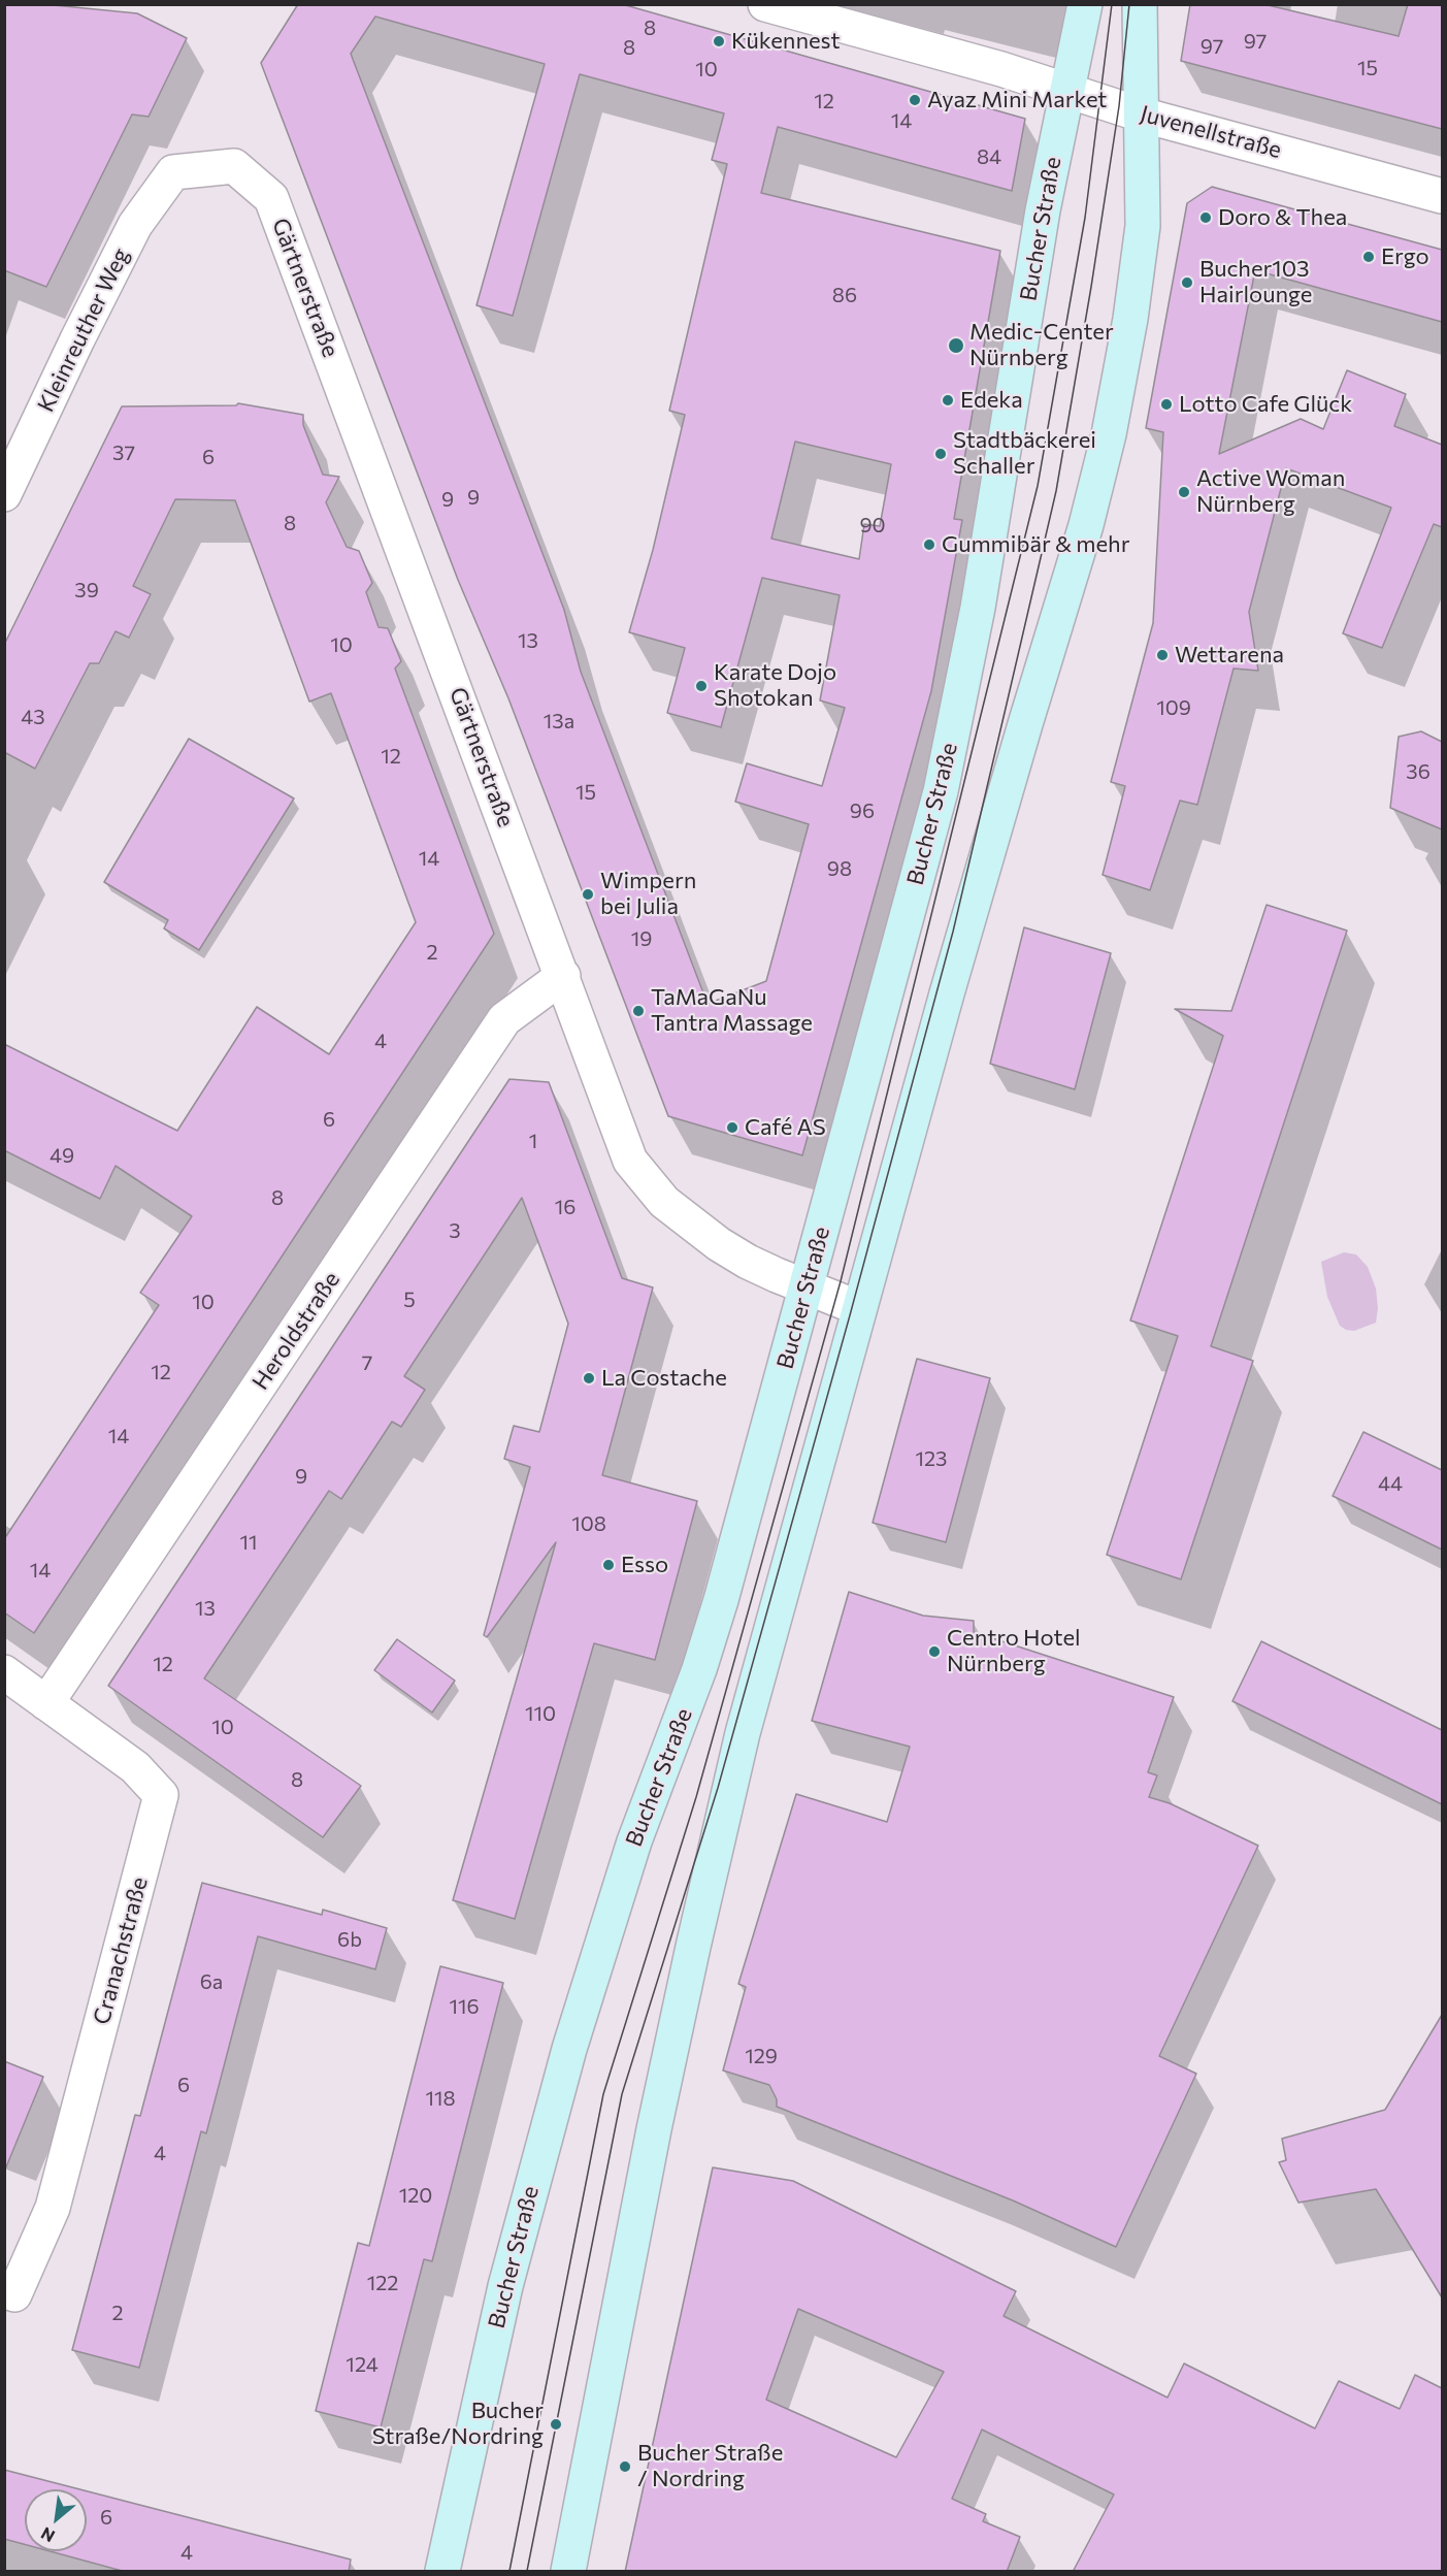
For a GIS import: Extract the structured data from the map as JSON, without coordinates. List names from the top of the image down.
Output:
{
  "streets": {
    "main road": ["Bucher Straße"],
    "street": [
      "Juvenellstraße",
      "Gärtnerstraße",
      "Kleinreuther Weg",
      "Heroldstraße",
      "Cranachstraße"
    ]
  },
  "crossings": [
    ["Juvenellstraße", "Bucher Straße"],
    ["Bucher Straße", "Gärtnerstraße"],
    ["Gärtnerstraße", "Kleinreuther Weg"],
    ["Gärtnerstraße", "Heroldstraße"],
    ["Heroldstraße", "Cranachstraße"]
  ],
  "places": [
    "Kükennest",
    "Ayaz Mini Market",
    "Doro & Thea",
    "Ergo",
    "Bucher103 Hairlounge",
    "Medic-Center Nürnberg",
    "Edeka",
    "Lotto Cafe Glück",
    "Stadtbäckerei Schaller",
    "Active Woman Nürnberg",
    "Gummibär & mehr",
    "Wettarena",
    "Karate Dojo Shotokan",
    "Wimpern bei Julia",
    "TaMaGaNu Tantra Massage",
    "Café AS",
    "La Costache",
    "Esso",
    "Centro Hotel Nürnberg",
    "Bucher Straße/Nordring",
    "Bucher Straße / Nordring"
  ],
  "house_numbers": [
    "8",
    "97",
    "97",
    "8",
    "15",
    "10",
    "12",
    "14",
    "84",
    "86",
    "37",
    "6",
    "9",
    "9",
    "8",
    "90",
    "39",
    "13",
    "10",
    "109",
    "43",
    "13a",
    "12",
    "36",
    "15",
    "96",
    "14",
    "98",
    "19",
    "2",
    "4",
    "6",
    "1",
    "49",
    "8",
    "16",
    "3",
    "5",
    "10",
    "7",
    "12",
    "14",
    "123",
    "9",
    "44",
    "108",
    "11",
    "14",
    "13",
    "12",
    "110",
    "10",
    "8",
    "6b",
    "6a",
    "116",
    "129",
    "6",
    "118",
    "4",
    "120",
    "122",
    "2",
    "124",
    "6",
    "4"
  ],
  "north": "bottom left"
}
